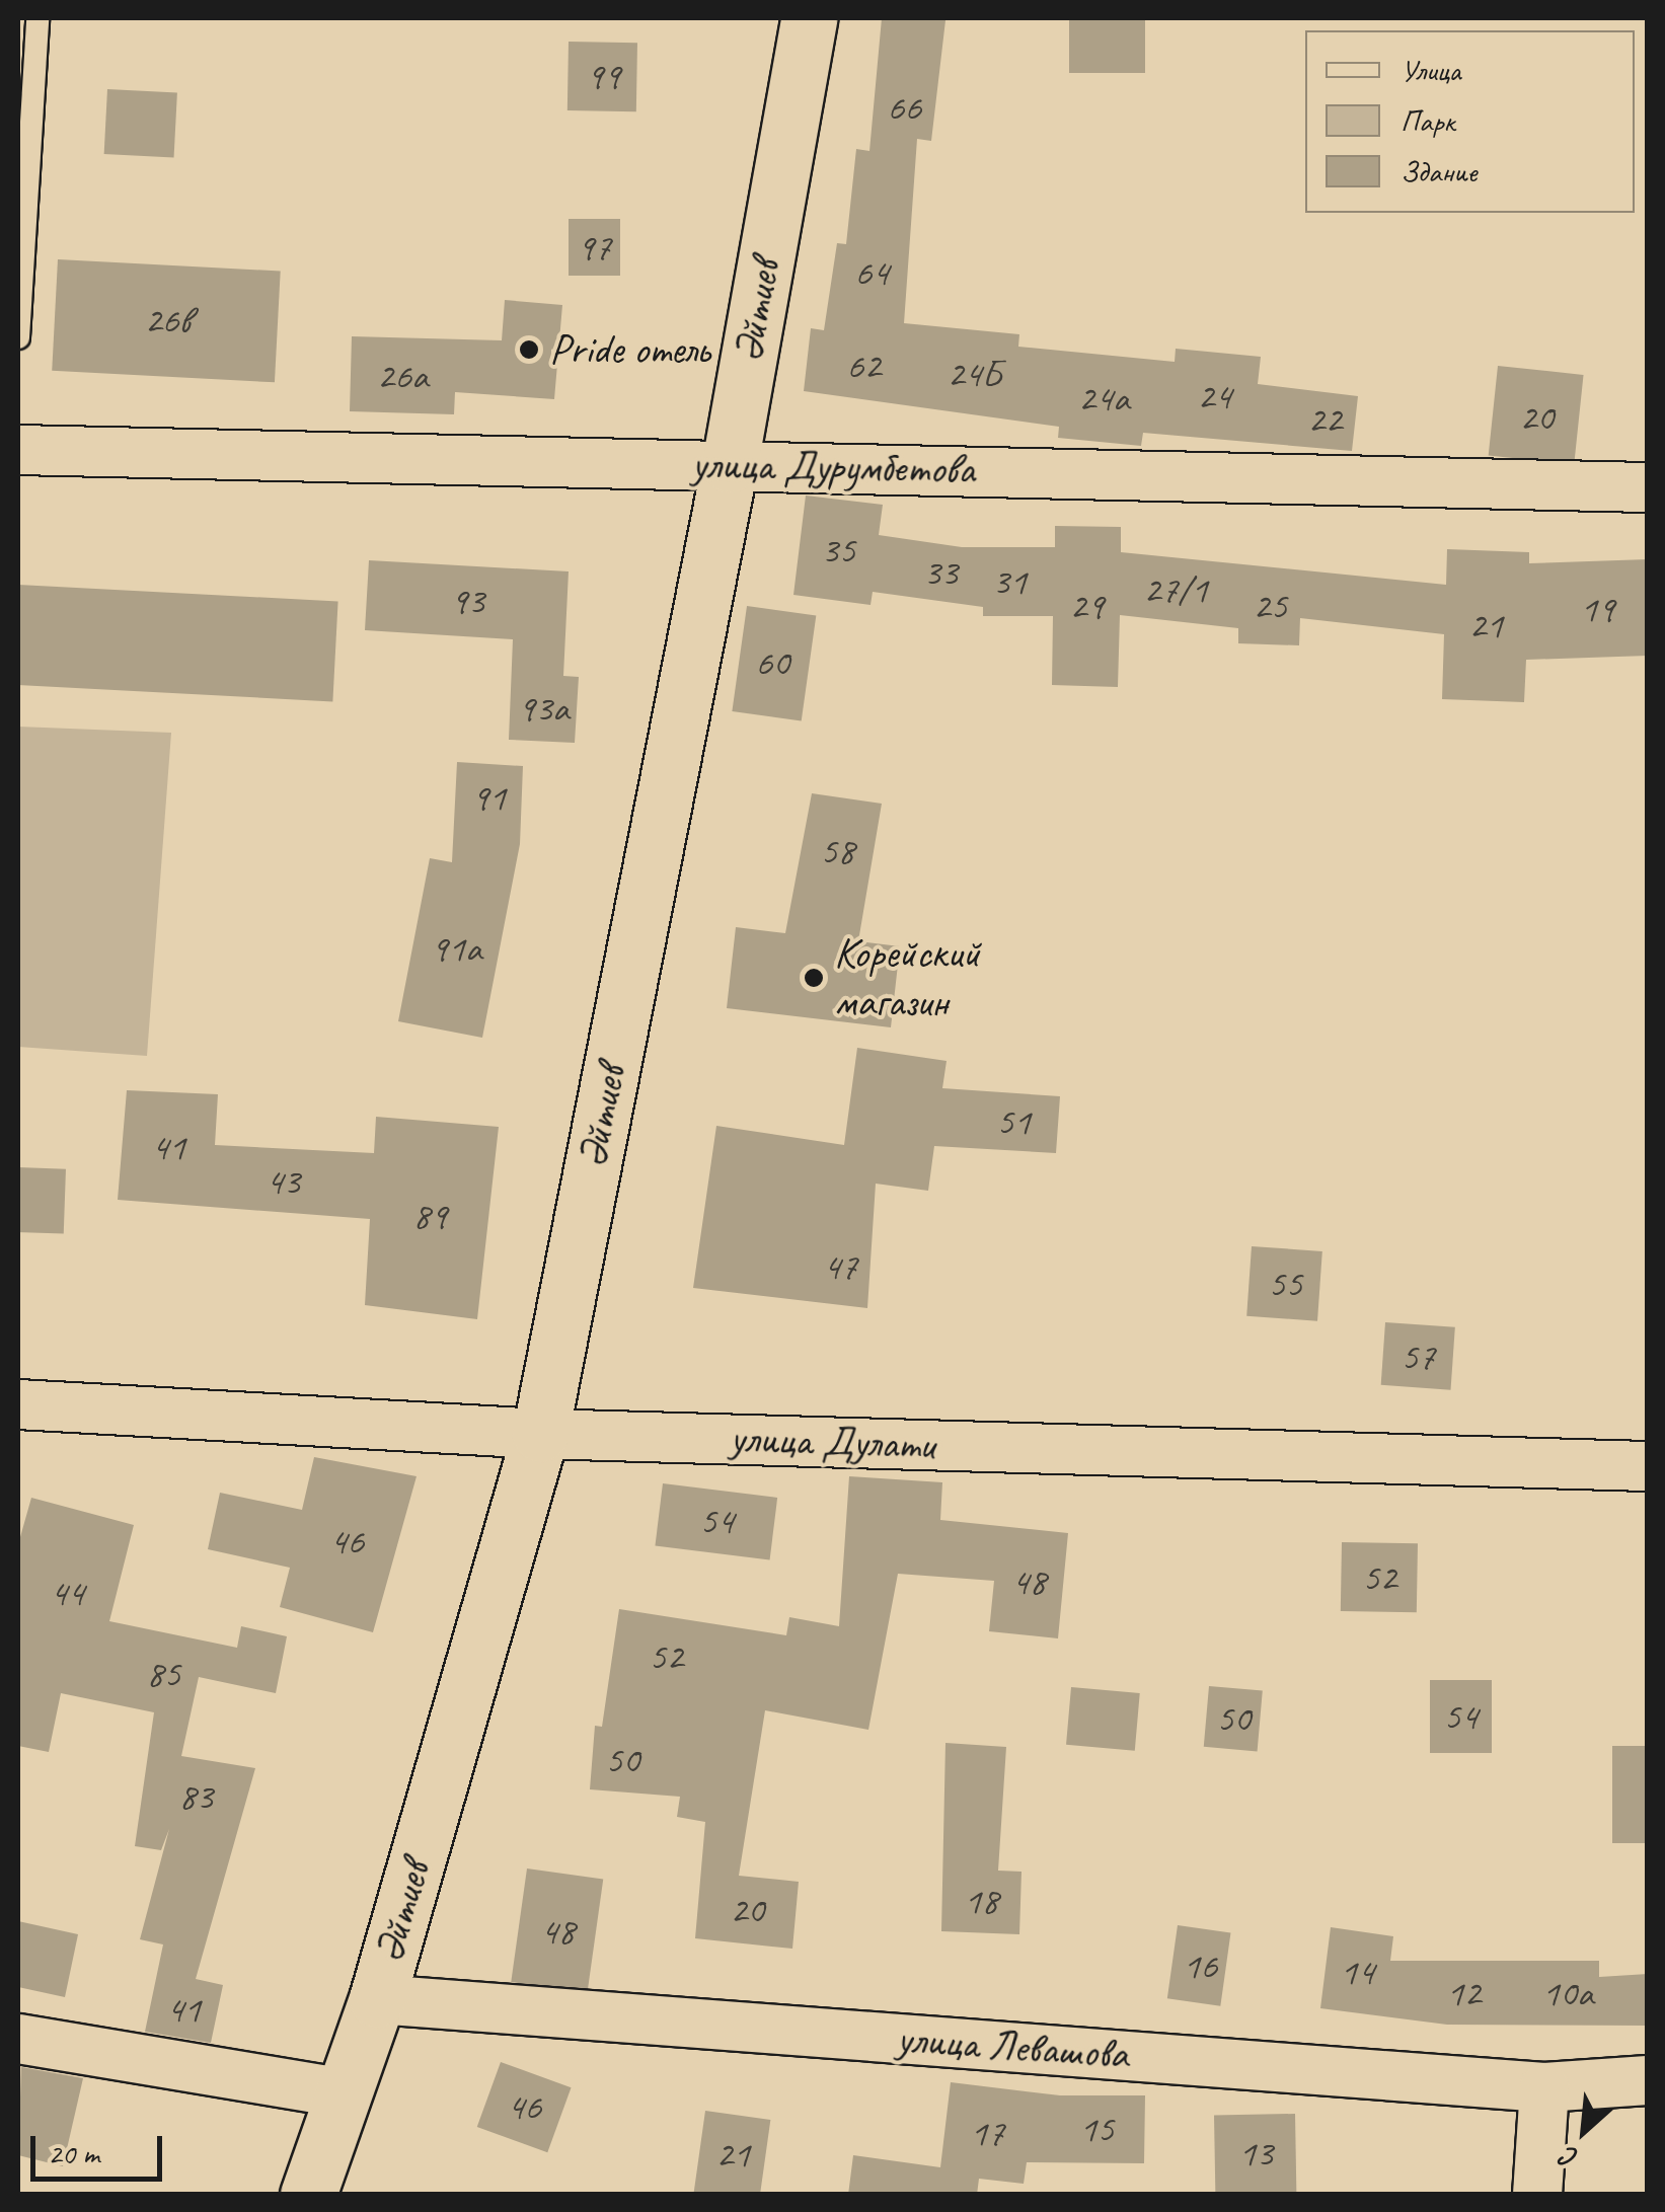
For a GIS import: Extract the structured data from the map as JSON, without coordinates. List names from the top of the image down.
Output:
{
  "streets": {
    "street": [
      "Әйтиев",
      "улица Дурумбетова",
      "улица Дулати",
      "улица Левашова"
    ]
  },
  "crossings": [
    ["Әйтиев", "улица Дурумбетова"],
    ["Әйтиев", "улица Дулати"],
    ["Әйтиев", "улица Левашова"]
  ],
  "places": ["Pride отель", "Корейский магазин"],
  "house_numbers": [
    "99",
    "66",
    "97",
    "64",
    "26в",
    "62",
    "24Б",
    "26а",
    "24",
    "24а",
    "20",
    "22",
    "35",
    "33",
    "31",
    "27/1",
    "93",
    "29",
    "25",
    "19",
    "21",
    "60",
    "93а",
    "91",
    "58",
    "91а",
    "51",
    "41",
    "43",
    "89",
    "47",
    "55",
    "57",
    "54",
    "46",
    "52",
    "48",
    "44",
    "52",
    "85",
    "54",
    "50",
    "50",
    "83",
    "18",
    "20",
    "48",
    "16",
    "14",
    "12",
    "10а",
    "41",
    "46",
    "15",
    "17",
    "13",
    "21"
  ],
  "legend": ["Улица", "Парк", "Здание"],
  "scale_bar": "20 m",
  "north": "bottom left"
}
